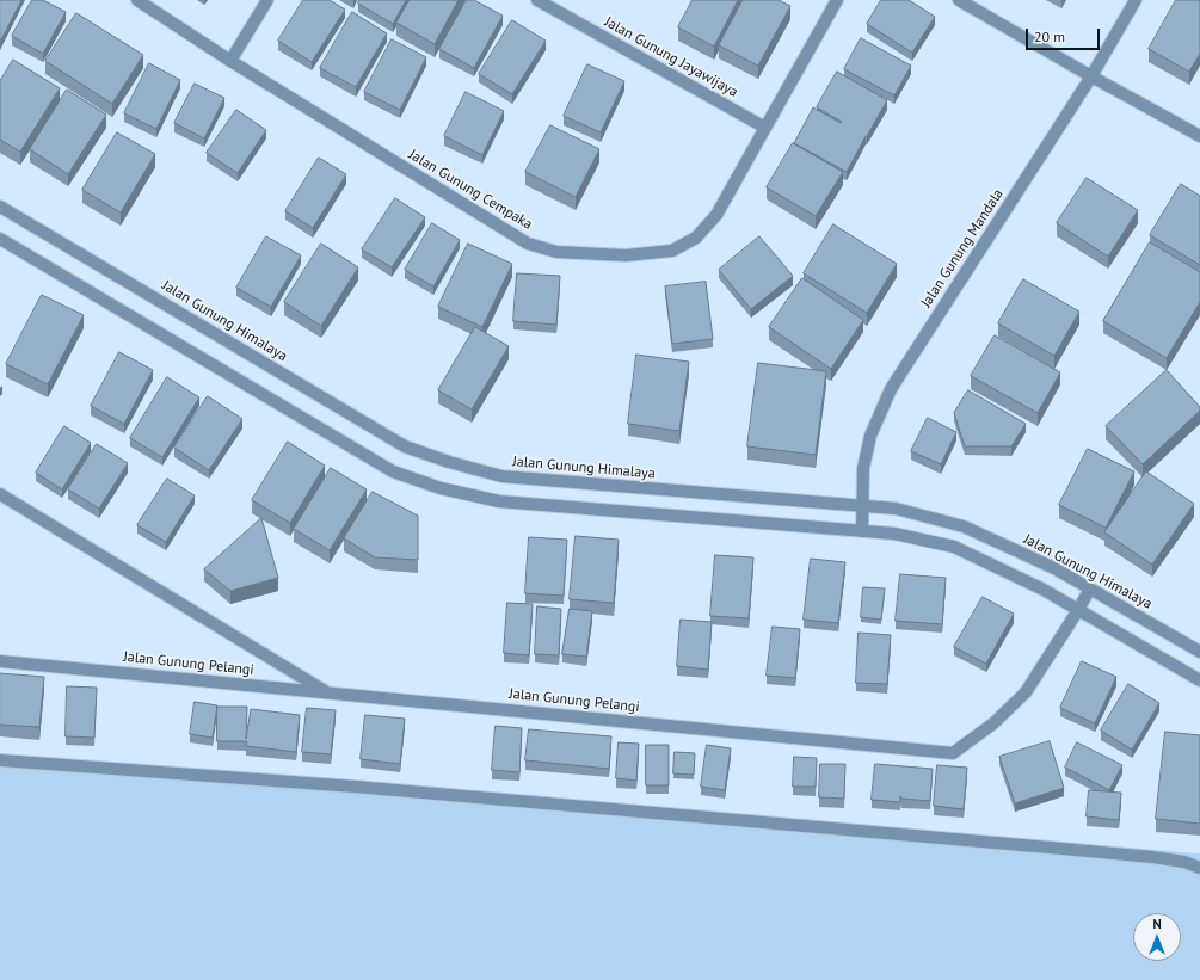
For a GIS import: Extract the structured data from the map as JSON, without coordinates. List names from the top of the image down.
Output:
{
  "streets": {
    "street": [
      "Jalan Gunung Jayawijaya",
      "Jalan Gunung Cempaka",
      "Jalan Gunung Mandala",
      "Jalan Gunung Himalaya",
      "Jalan Gunung Pelangi"
    ]
  },
  "crossings": [
    ["Jalan Gunung Jayawijaya", "Jalan Gunung Cempaka"],
    ["Jalan Gunung Mandala", "Jalan Gunung Himalaya"],
    ["Jalan Gunung Himalaya", "Jalan Gunung Pelangi"]
  ],
  "scale_bar": "20 m",
  "north": "top"
}
